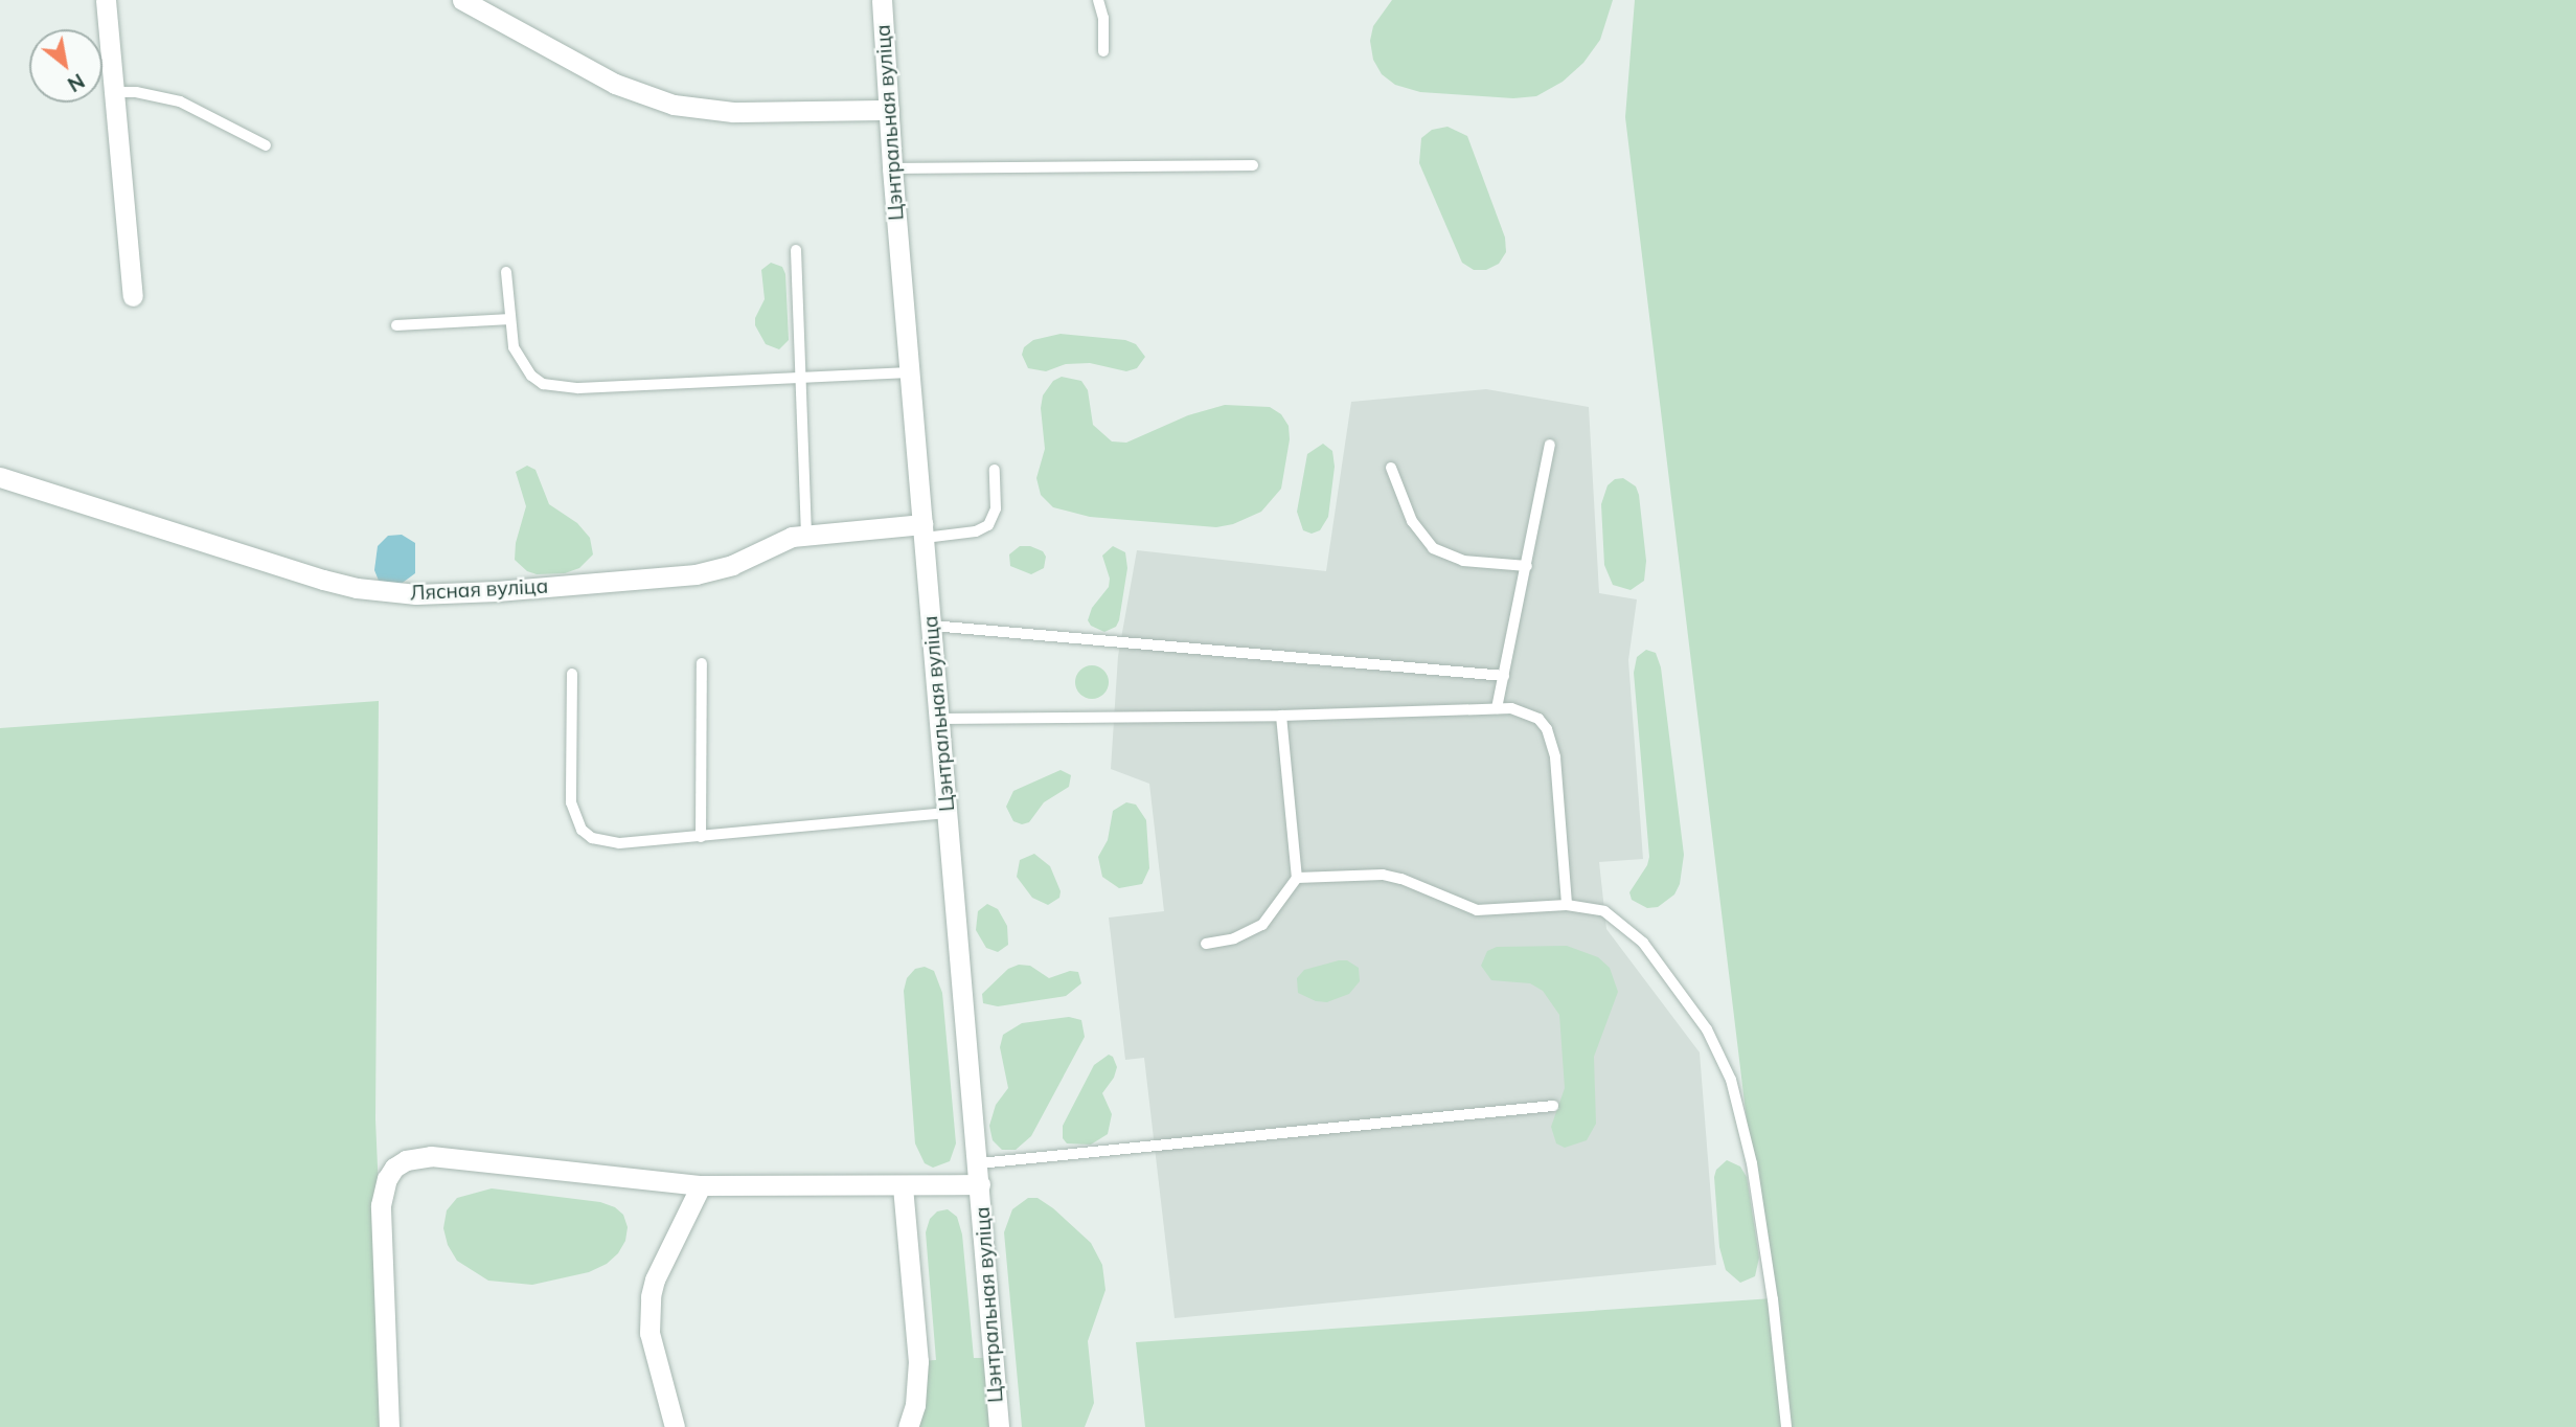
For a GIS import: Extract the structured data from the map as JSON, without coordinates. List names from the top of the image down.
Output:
{
  "streets": {
    "street": ["Цэнтральная вуліца", "Лясная вуліца"]
  },
  "crossings": [
    ["Цэнтральная вуліца", "Лясная вуліца"]
  ],
  "north": "bottom right"
}
